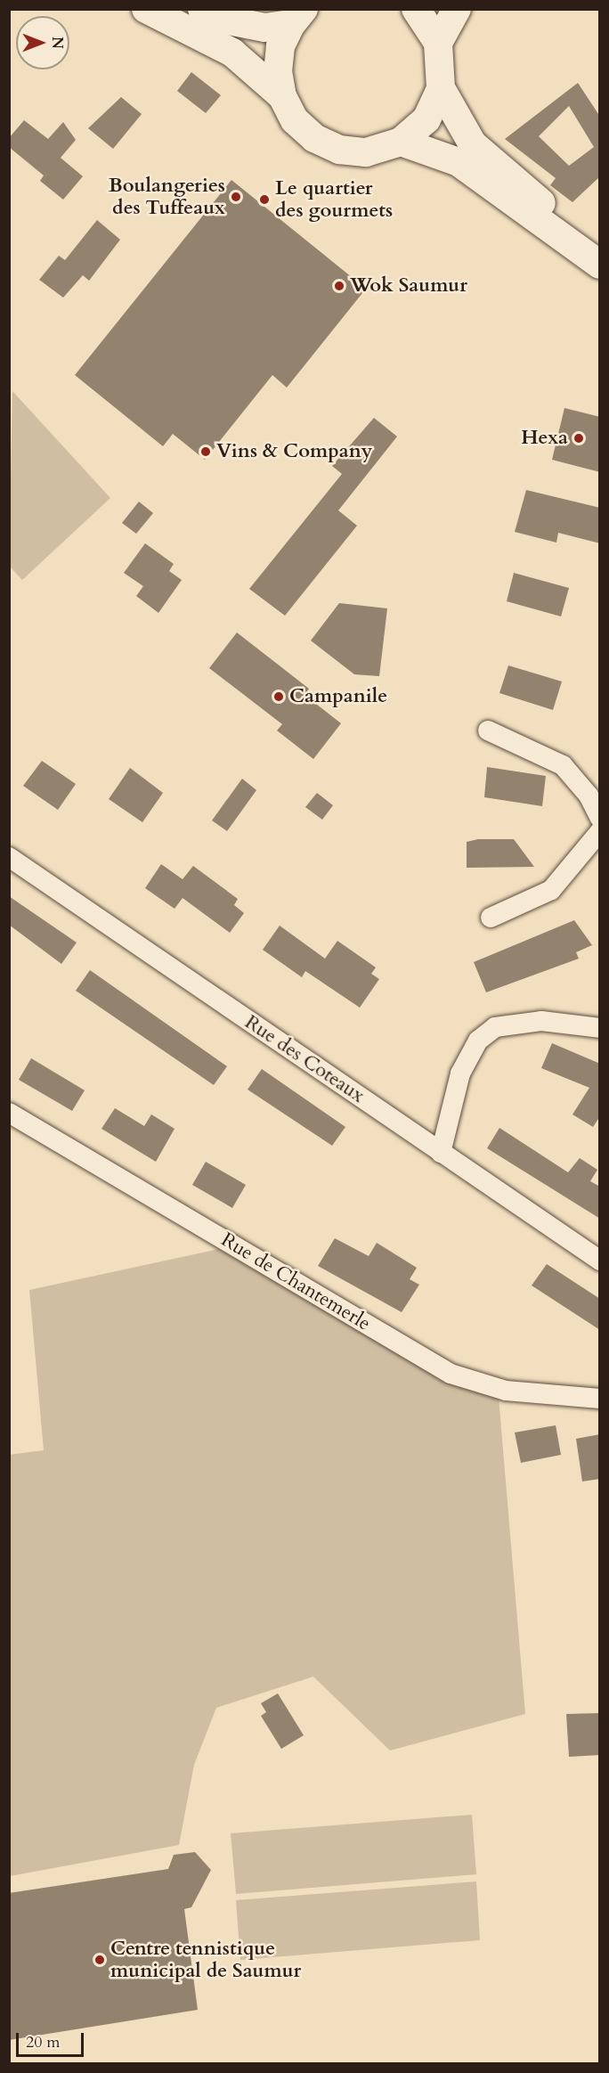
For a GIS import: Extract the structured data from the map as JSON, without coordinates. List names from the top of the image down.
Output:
{
  "streets": {
    "street": ["Rue des Coteaux", "Rue de Chantemerle"]
  },
  "places": [
    "Boulangeries des Tuffeaux",
    "Le quartier des gourmets",
    "Wok Saumur",
    "Hexa",
    "Vins & Company",
    "Campanile",
    "Centre tennistique municipal de Saumur"
  ],
  "scale_bar": "20 m",
  "north": "right"
}
